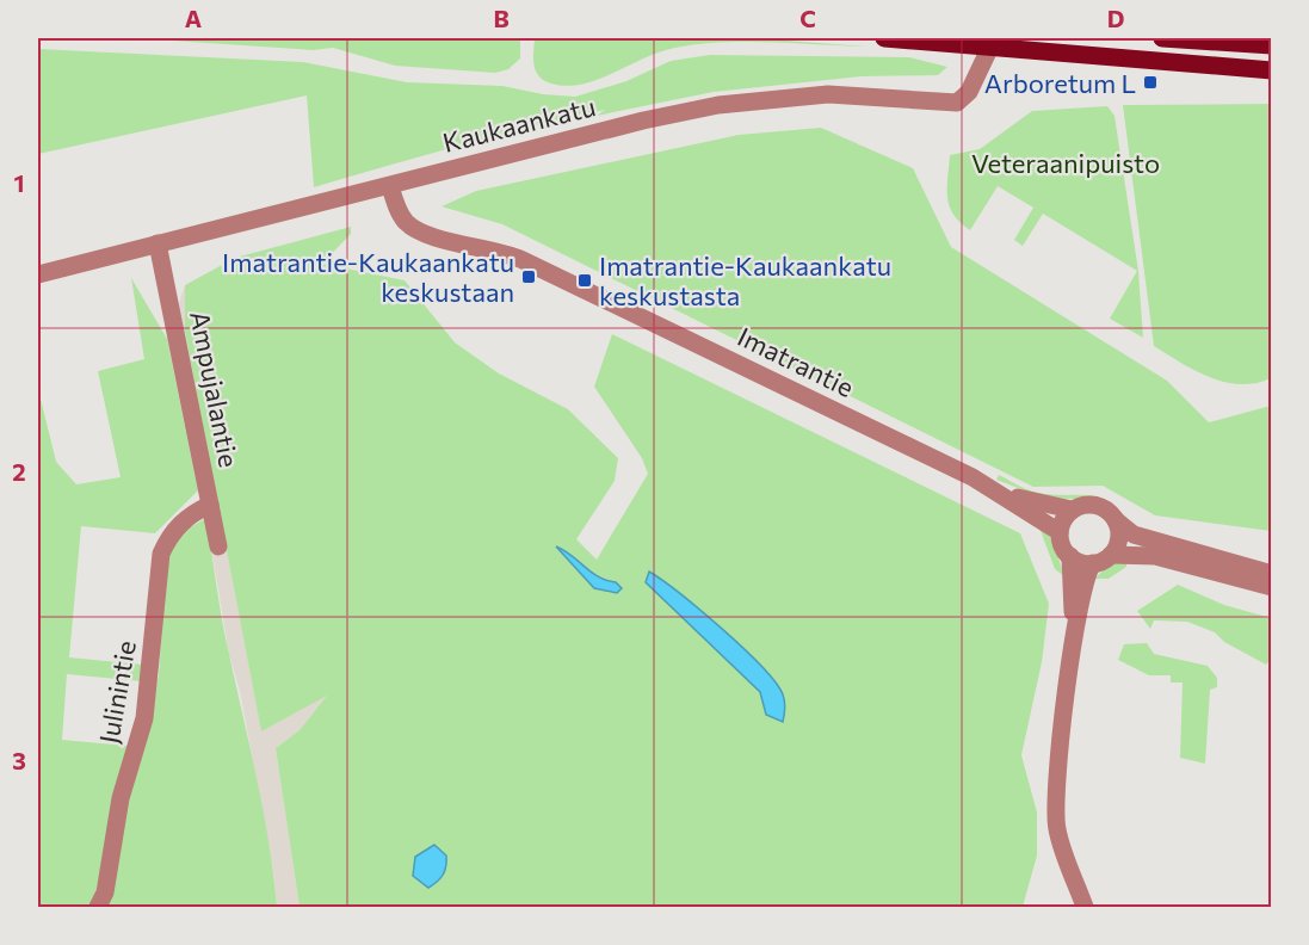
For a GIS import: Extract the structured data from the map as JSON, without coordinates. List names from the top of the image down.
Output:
{
  "streets": {
    "street": [
      "Kaukaankatu",
      "Imatrantie",
      "Ampujalantie",
      "Julinintie"
    ]
  },
  "crossings": [
    ["Kaukaankatu", "Imatrantie"],
    ["Kaukaankatu", "Ampujalantie"],
    ["Ampujalantie", "Julinintie"]
  ],
  "parks": ["Veteraanipuisto"],
  "places": {
    "transit": ["Arboretum L", "Imatrantie-Kaukaankatu keskustaan", "Imatrantie-Kaukaankatu keskustasta"]
  },
  "grid": {
    "columns": [
      "A",
      "B",
      "C",
      "D"
    ],
    "rows": ["1", "2", "3"]
  }
}
